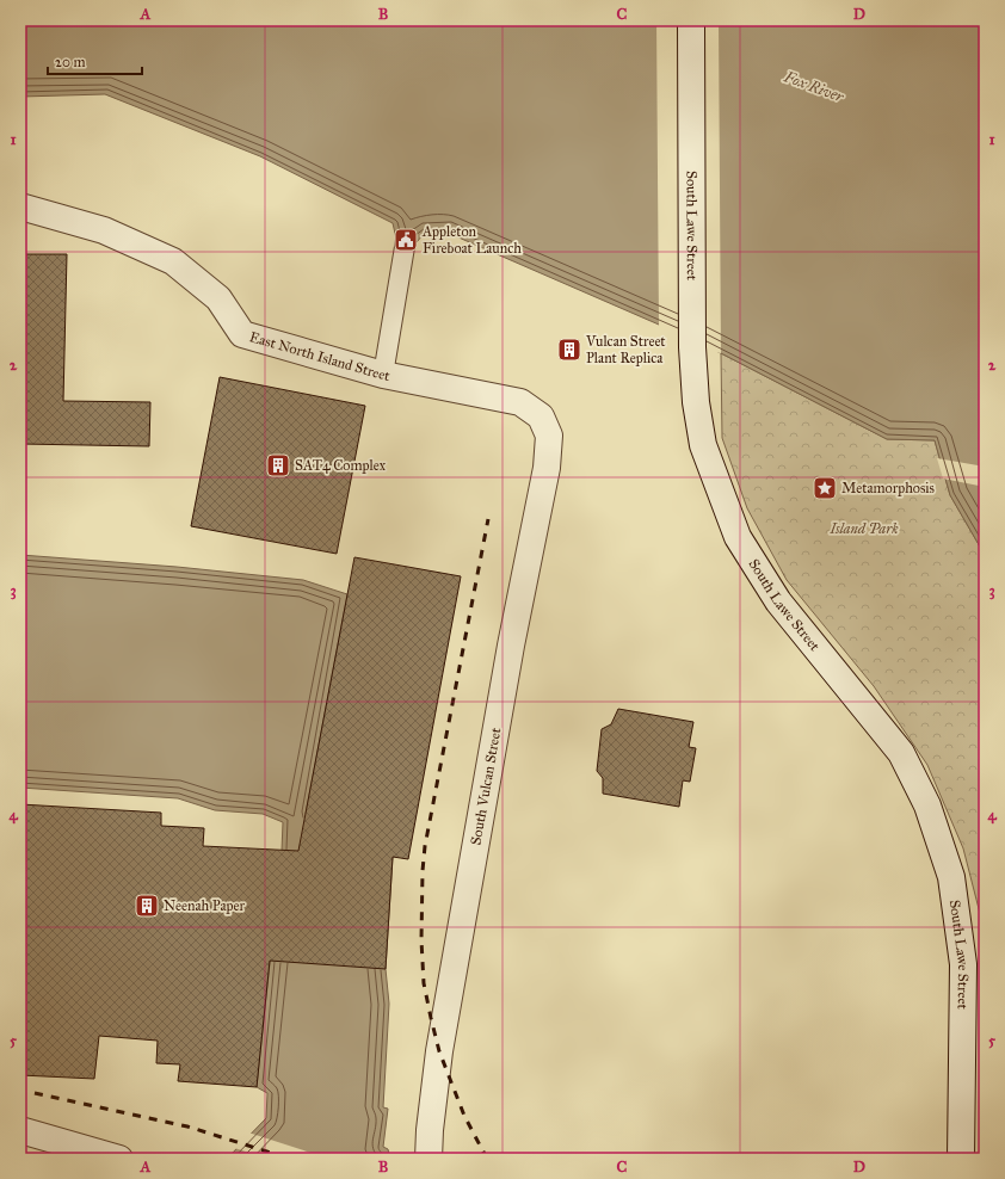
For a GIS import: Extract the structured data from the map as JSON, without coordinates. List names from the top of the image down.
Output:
{
  "streets": {
    "street": ["South Lawe Street", "East North Island Street", "South Vulcan Street"]
  },
  "crossings": [
    ["East North Island Street", "South Vulcan Street"]
  ],
  "water": ["Fox River"],
  "parks": ["Island Park"],
  "places": {
    "public building": ["Appleton Fireboat Launch"],
    "building": ["Vulcan Street Plant Replica", "SAT4 Complex", "Neenah Paper"],
    "place": ["Metamorphosis"]
  },
  "scale_bar": "20 m",
  "grid": {
    "columns": [
      "A",
      "B",
      "C",
      "D"
    ],
    "rows": [
      "1",
      "2",
      "3",
      "4",
      "5"
    ]
  }
}
